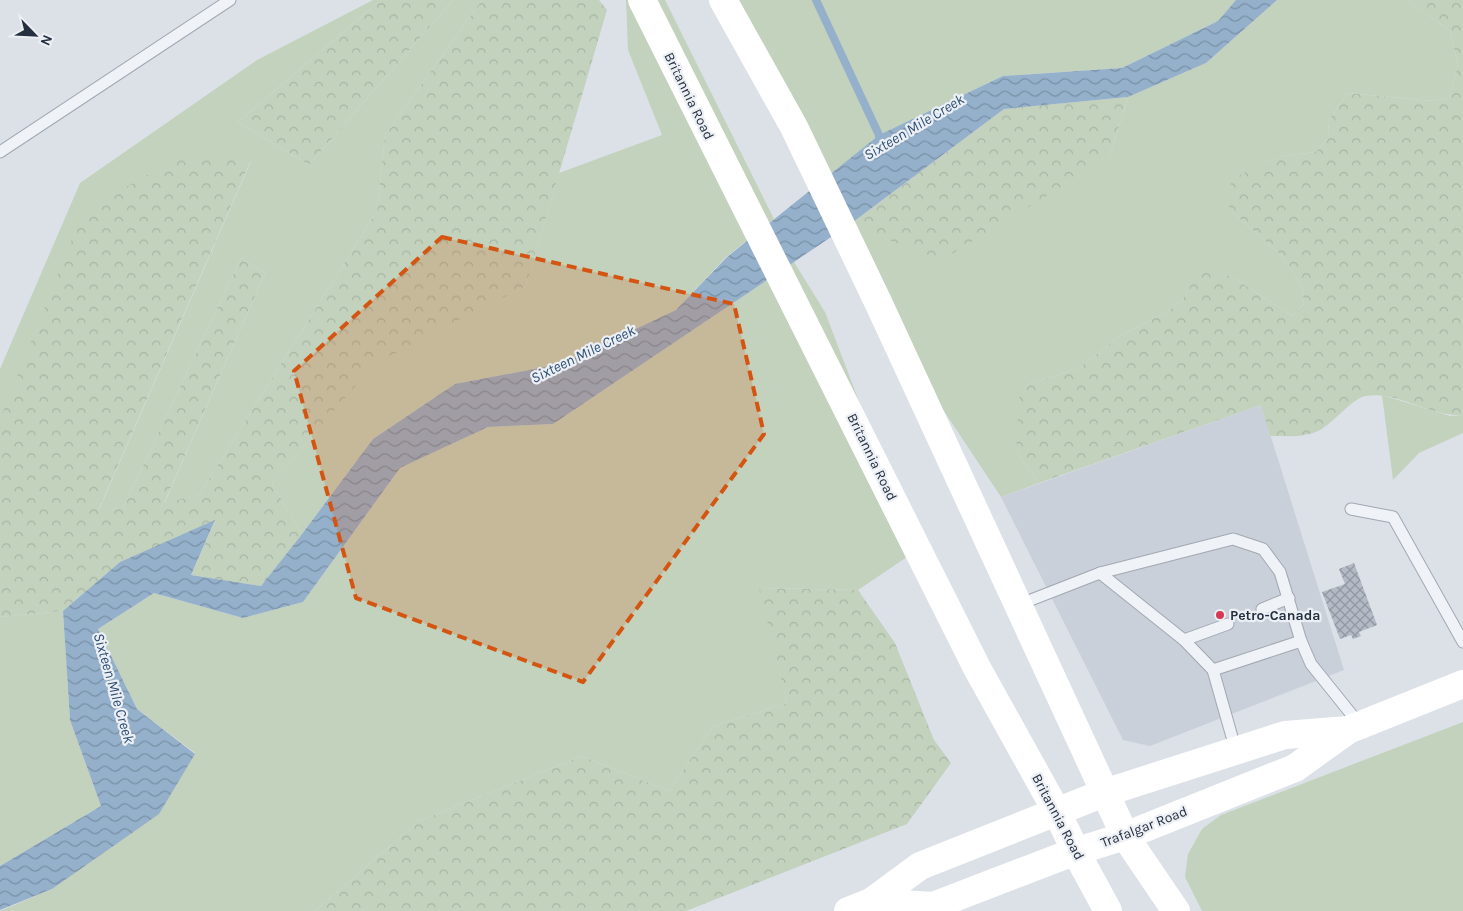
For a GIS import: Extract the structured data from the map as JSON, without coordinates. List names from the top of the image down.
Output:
{
  "streets": {
    "main road": ["Britannia Road", "Trafalgar Road"]
  },
  "crossings": [
    ["Britannia Road", "Trafalgar Road"]
  ],
  "water": ["Sixteen Mile Creek"],
  "places": ["Petro-Canada"],
  "north": "bottom right"
}
